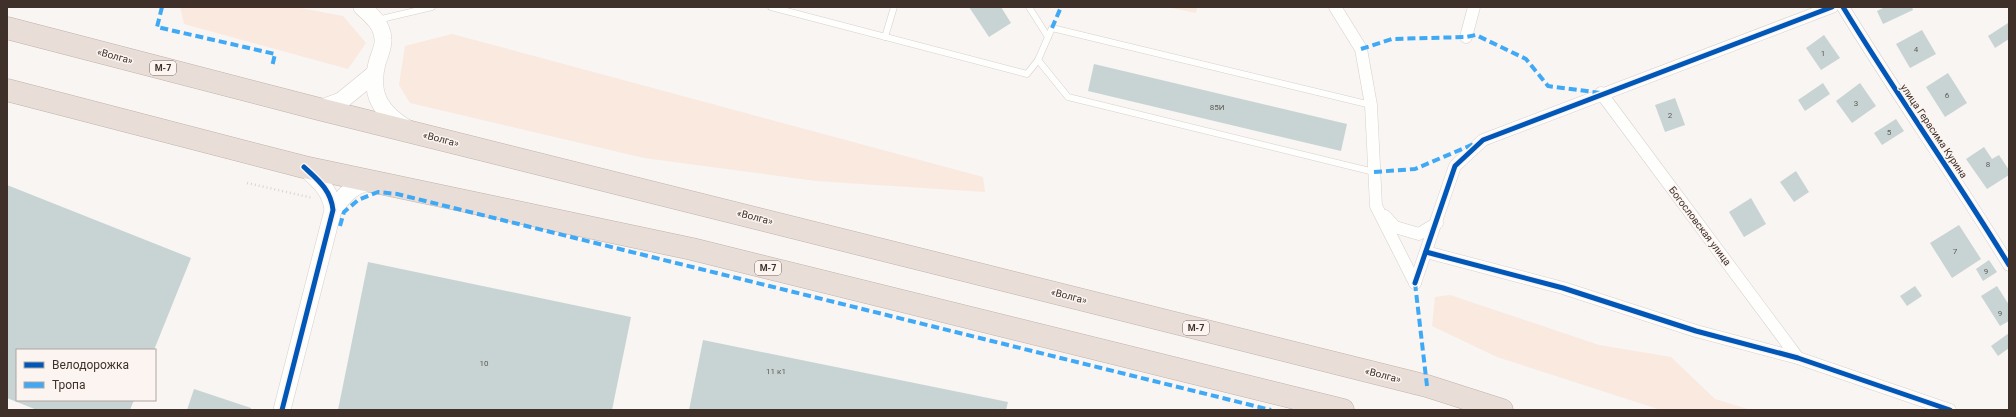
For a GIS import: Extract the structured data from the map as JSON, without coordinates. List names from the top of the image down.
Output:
{
  "streets": {
    "highway": ["«Волга»", "М-7"],
    "street": ["улица Герасима Курина", "Богословская улица"]
  },
  "house_numbers": [
    "4",
    "1",
    "6",
    "3",
    "85И",
    "2",
    "5",
    "8",
    "7",
    "9",
    "9",
    "10",
    "11 к1"
  ],
  "legend": ["Велодорожка", "Тропа"]
}
